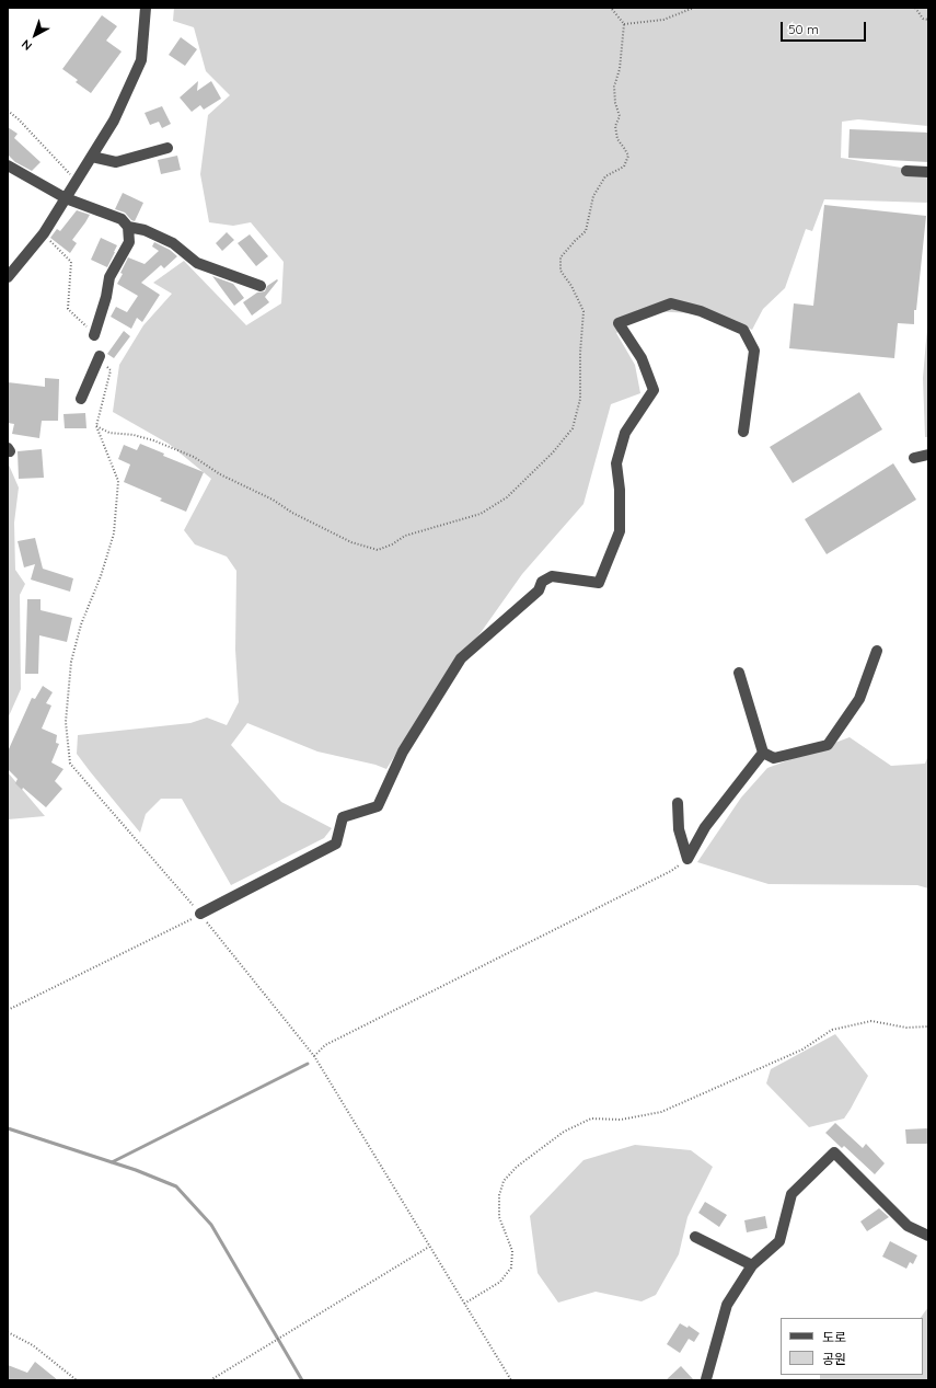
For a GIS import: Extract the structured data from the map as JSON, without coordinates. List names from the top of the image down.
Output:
{
  "legend": ["도로", "공원"],
  "scale_bar": "50 m",
  "north": "bottom left"
}
